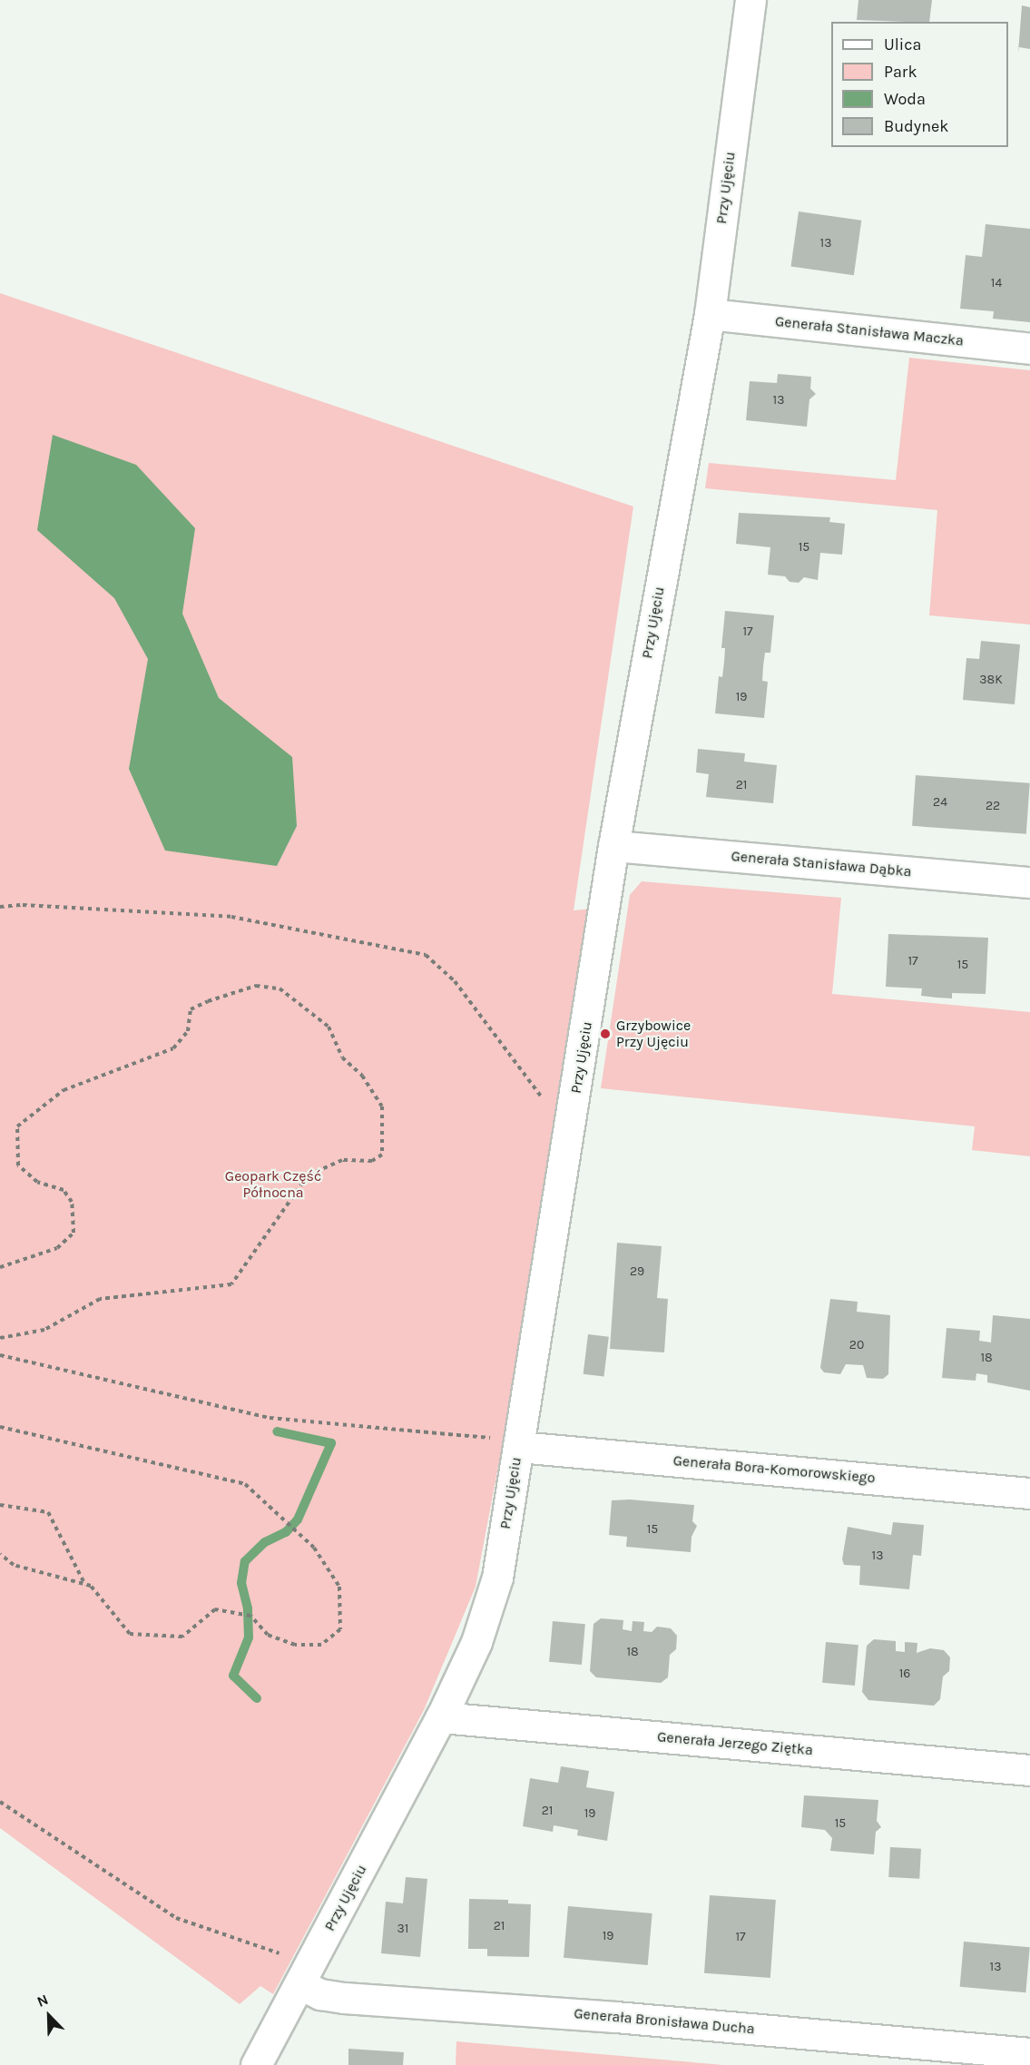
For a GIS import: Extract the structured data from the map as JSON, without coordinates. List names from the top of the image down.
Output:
{
  "streets": {
    "street": [
      "Przy Ujęciu",
      "Generała Stanisława Maczka",
      "Generała Stanisława Dąbka",
      "Generała Bora-Komorowskiego",
      "Generała Jerzego Ziętka",
      "Generała Bronisława Ducha"
    ]
  },
  "crossings": [
    ["Przy Ujęciu", "Generała Stanisława Maczka"],
    ["Przy Ujęciu", "Generała Stanisława Dąbka"],
    ["Przy Ujęciu", "Generała Bora-Komorowskiego"],
    ["Przy Ujęciu", "Generała Jerzego Ziętka"],
    ["Przy Ujęciu", "Generała Bronisława Ducha"]
  ],
  "parks": ["Geopark Część Północna"],
  "places": ["Grzybowice Przy Ujęciu"],
  "house_numbers": [
    "13",
    "14",
    "13",
    "15",
    "17",
    "38K",
    "19",
    "21",
    "24",
    "22",
    "17",
    "15",
    "29",
    "20",
    "18",
    "15",
    "13",
    "18",
    "16",
    "21",
    "19",
    "15",
    "21",
    "31",
    "19",
    "17",
    "13"
  ],
  "legend": [
    "Ulica",
    "Park",
    "Woda",
    "Budynek"
  ],
  "north": "top left"
}
